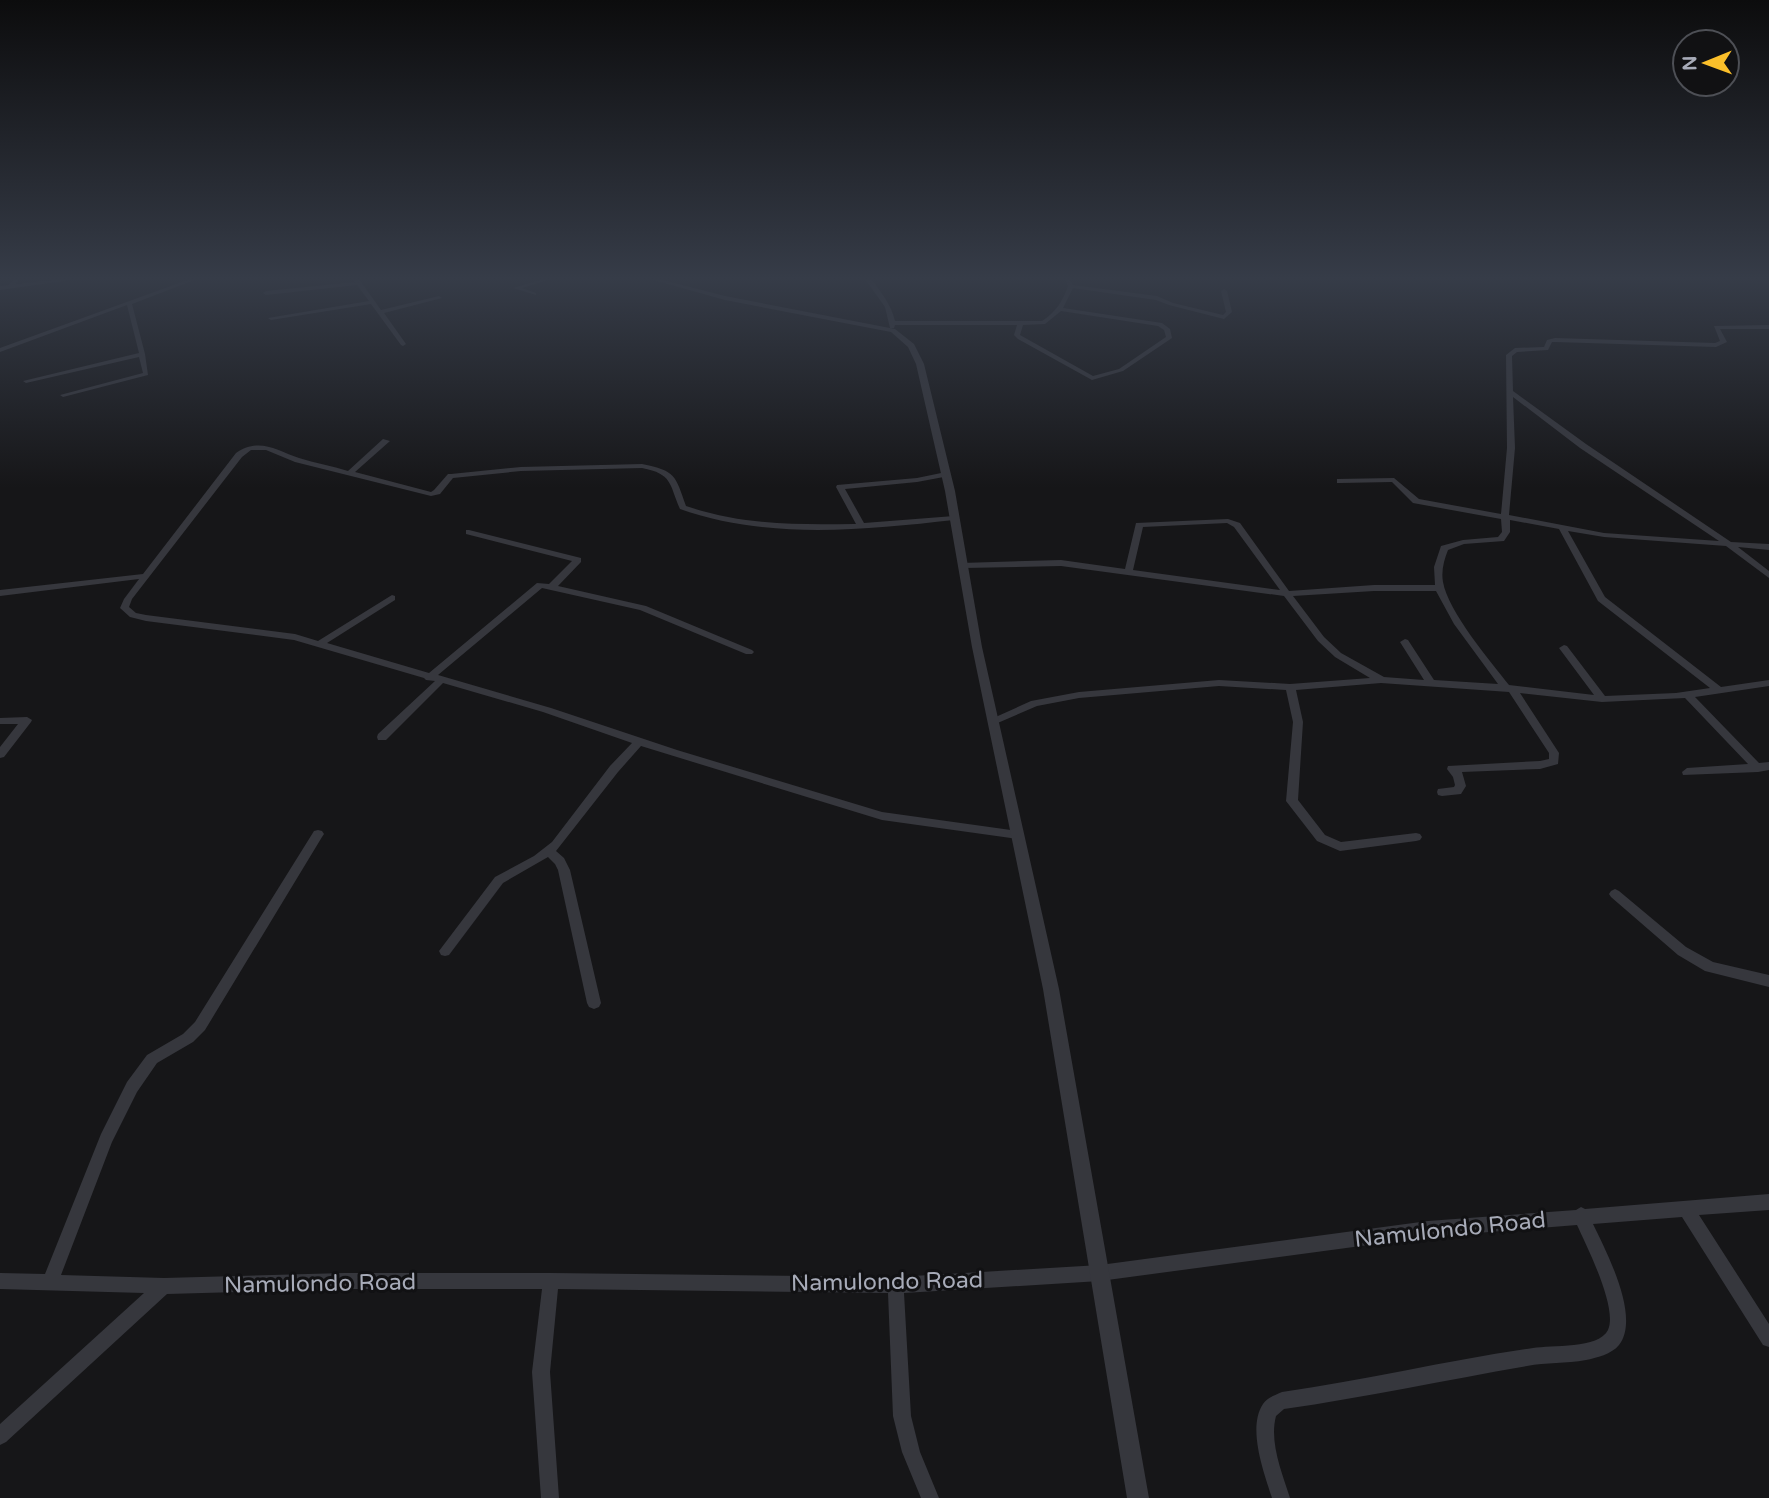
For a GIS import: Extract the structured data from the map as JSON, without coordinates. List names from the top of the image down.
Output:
{
  "streets": {
    "street": ["Namulondo Road"]
  },
  "north": "left"
}
